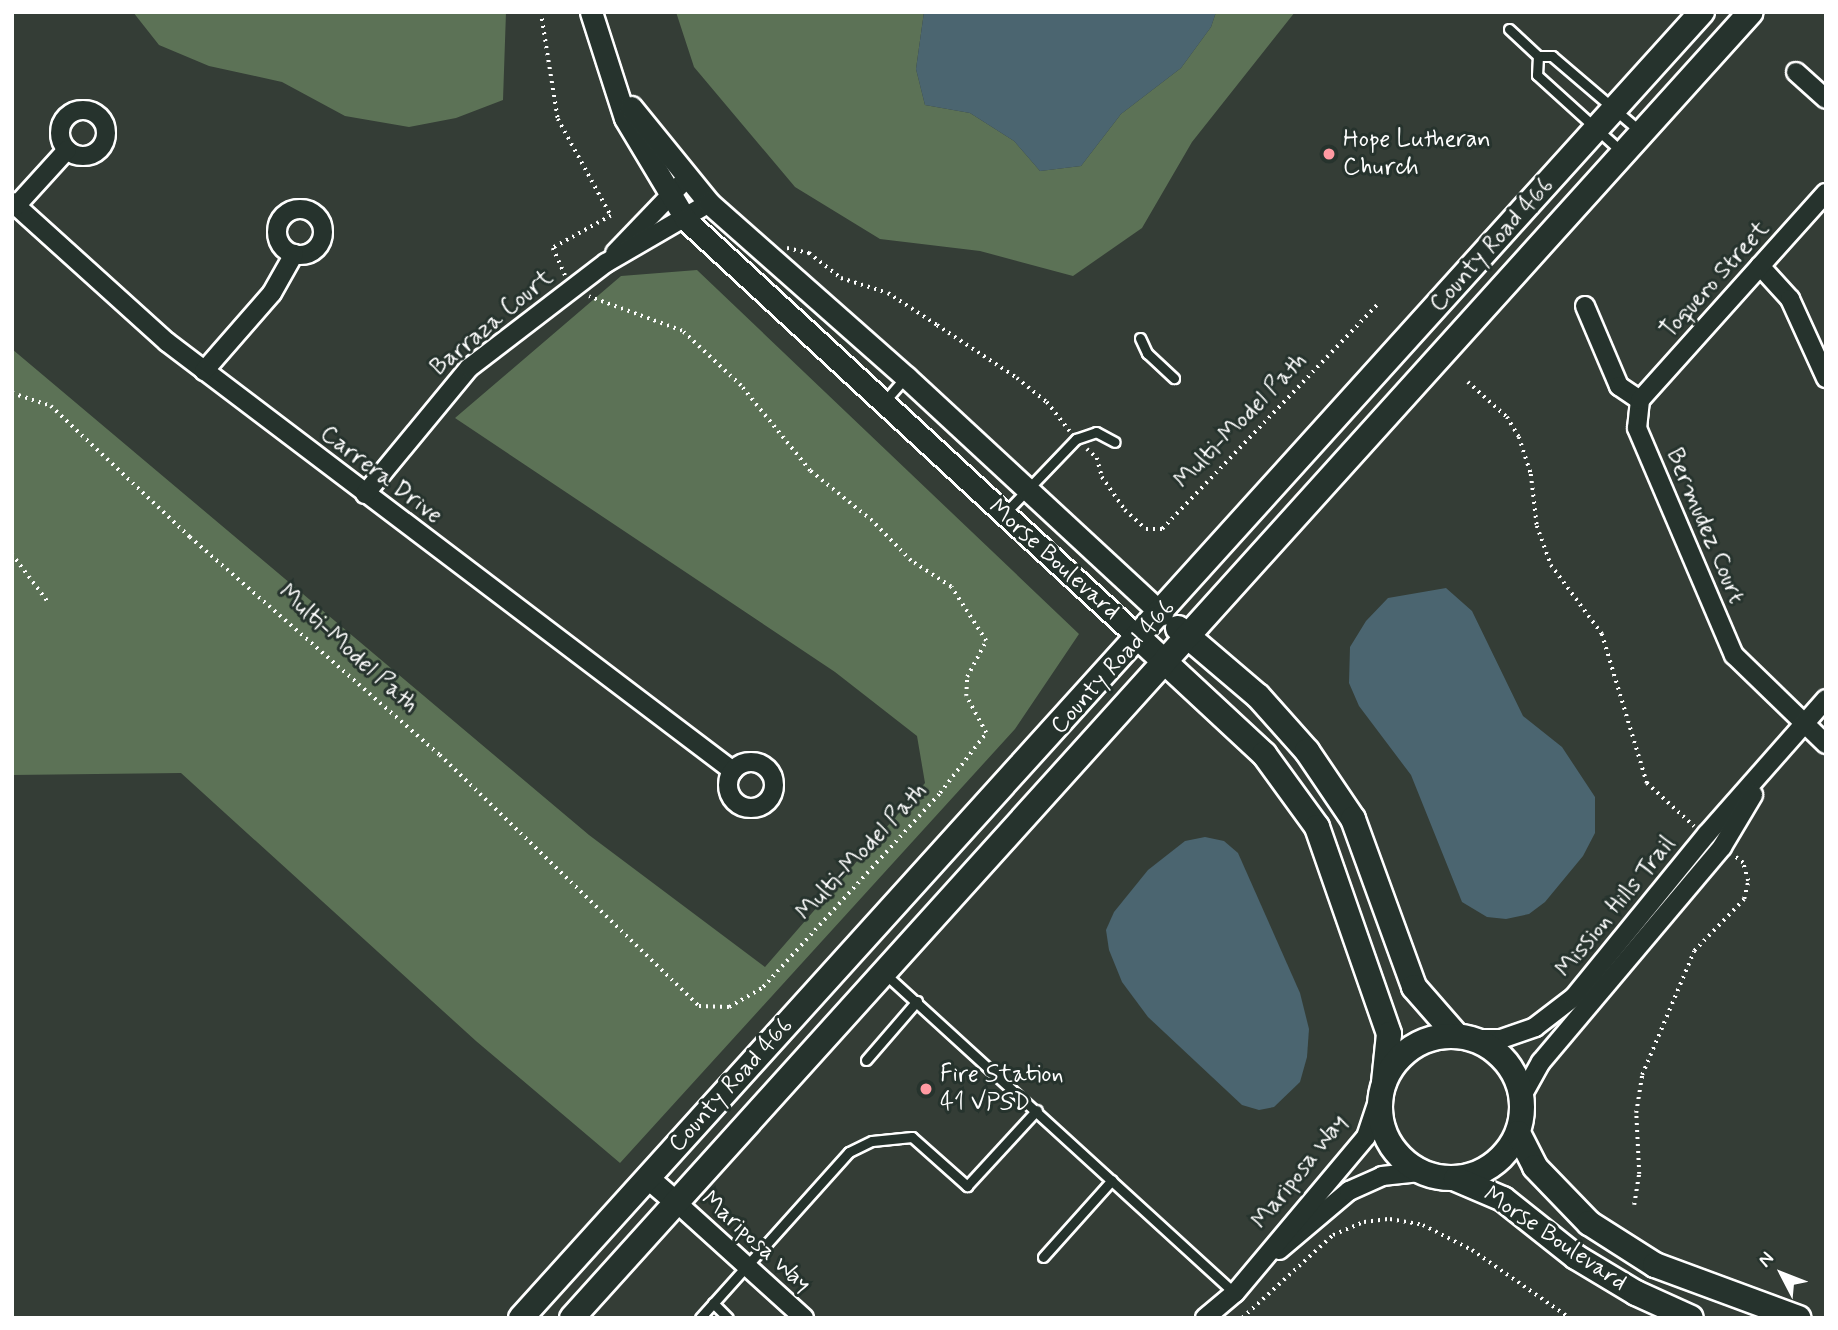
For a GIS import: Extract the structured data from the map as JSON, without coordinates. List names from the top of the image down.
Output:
{
  "streets": {
    "main road": ["County Road 466", "Morse Boulevard"],
    "street": [
      "Toquero Street",
      "Barraza Court",
      "Carrera Drive",
      "Bermudez Court",
      "Mission Hills Trail",
      "Mariposa Way"
    ],
    "path": ["Multi-Model Path"]
  },
  "crossings": [
    ["County Road 466", "Morse Boulevard"],
    ["County Road 466", "Mariposa Way"],
    ["Toquero Street", "Bermudez Court"],
    ["Barraza Court", "Multi-Model Path"],
    ["Barraza Court", "Carrera Drive"],
    ["Barraza Court", "Morse Boulevard"],
    ["Multi-Model Path", "Morse Boulevard"],
    ["Bermudez Court", "Mission Hills Trail"],
    ["Morse Boulevard", "Mission Hills Trail"],
    ["Morse Boulevard", "Mariposa Way"],
    ["Mission Hills Trail", "Mariposa Way"]
  ],
  "places": ["Hope Lutheran Church", "Fire Station 41 VPSD"],
  "north": "top left"
}
